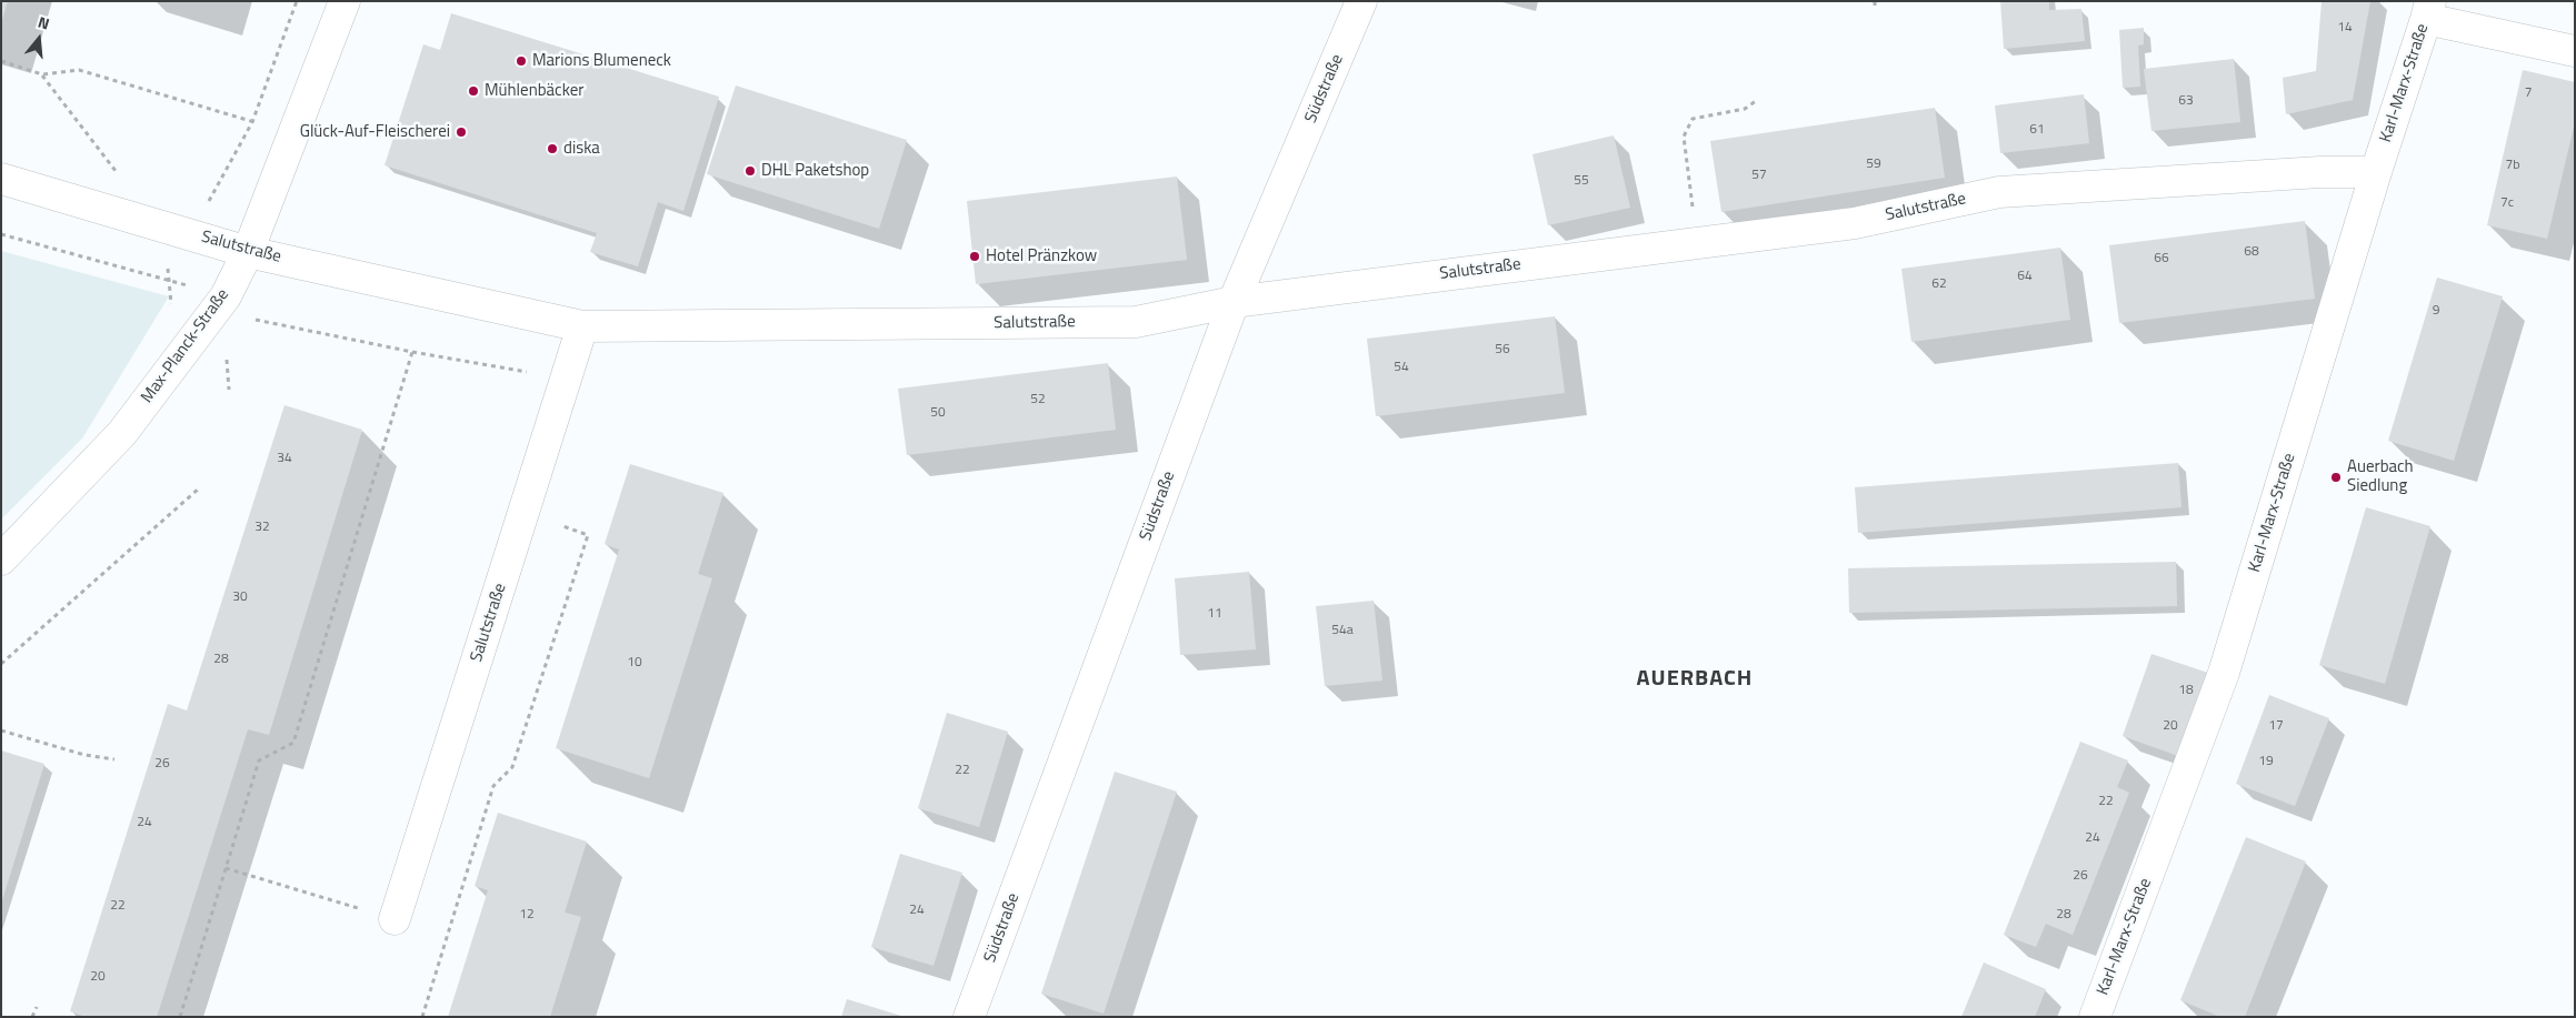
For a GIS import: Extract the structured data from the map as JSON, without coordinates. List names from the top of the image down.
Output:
{
  "streets": {
    "street": [
      "Karl-Marx-Straße",
      "Südstraße",
      "Salutstraße",
      "Max-Planck-Straße"
    ]
  },
  "crossings": [
    ["Karl-Marx-Straße", "Salutstraße"],
    ["Südstraße", "Salutstraße"],
    ["Salutstraße", "Max-Planck-Straße"]
  ],
  "districts": ["AUERBACH"],
  "places": [
    "Marions Blumeneck",
    "Mühlenbäcker",
    "Glück-Auf-Fleischerei",
    "diska",
    "DHL Paketshop",
    "Hotel Pränzkow",
    "Auerbach Siedlung"
  ],
  "house_numbers": [
    "14",
    "7",
    "63",
    "61",
    "59",
    "7b",
    "57",
    "55",
    "7c",
    "68",
    "66",
    "64",
    "62",
    "9",
    "56",
    "54",
    "52",
    "50",
    "34",
    "32",
    "30",
    "11",
    "54a",
    "28",
    "10",
    "18",
    "20",
    "17",
    "19",
    "26",
    "22",
    "22",
    "24",
    "24",
    "26",
    "22",
    "24",
    "12",
    "28",
    "20"
  ],
  "north": "top"
}
